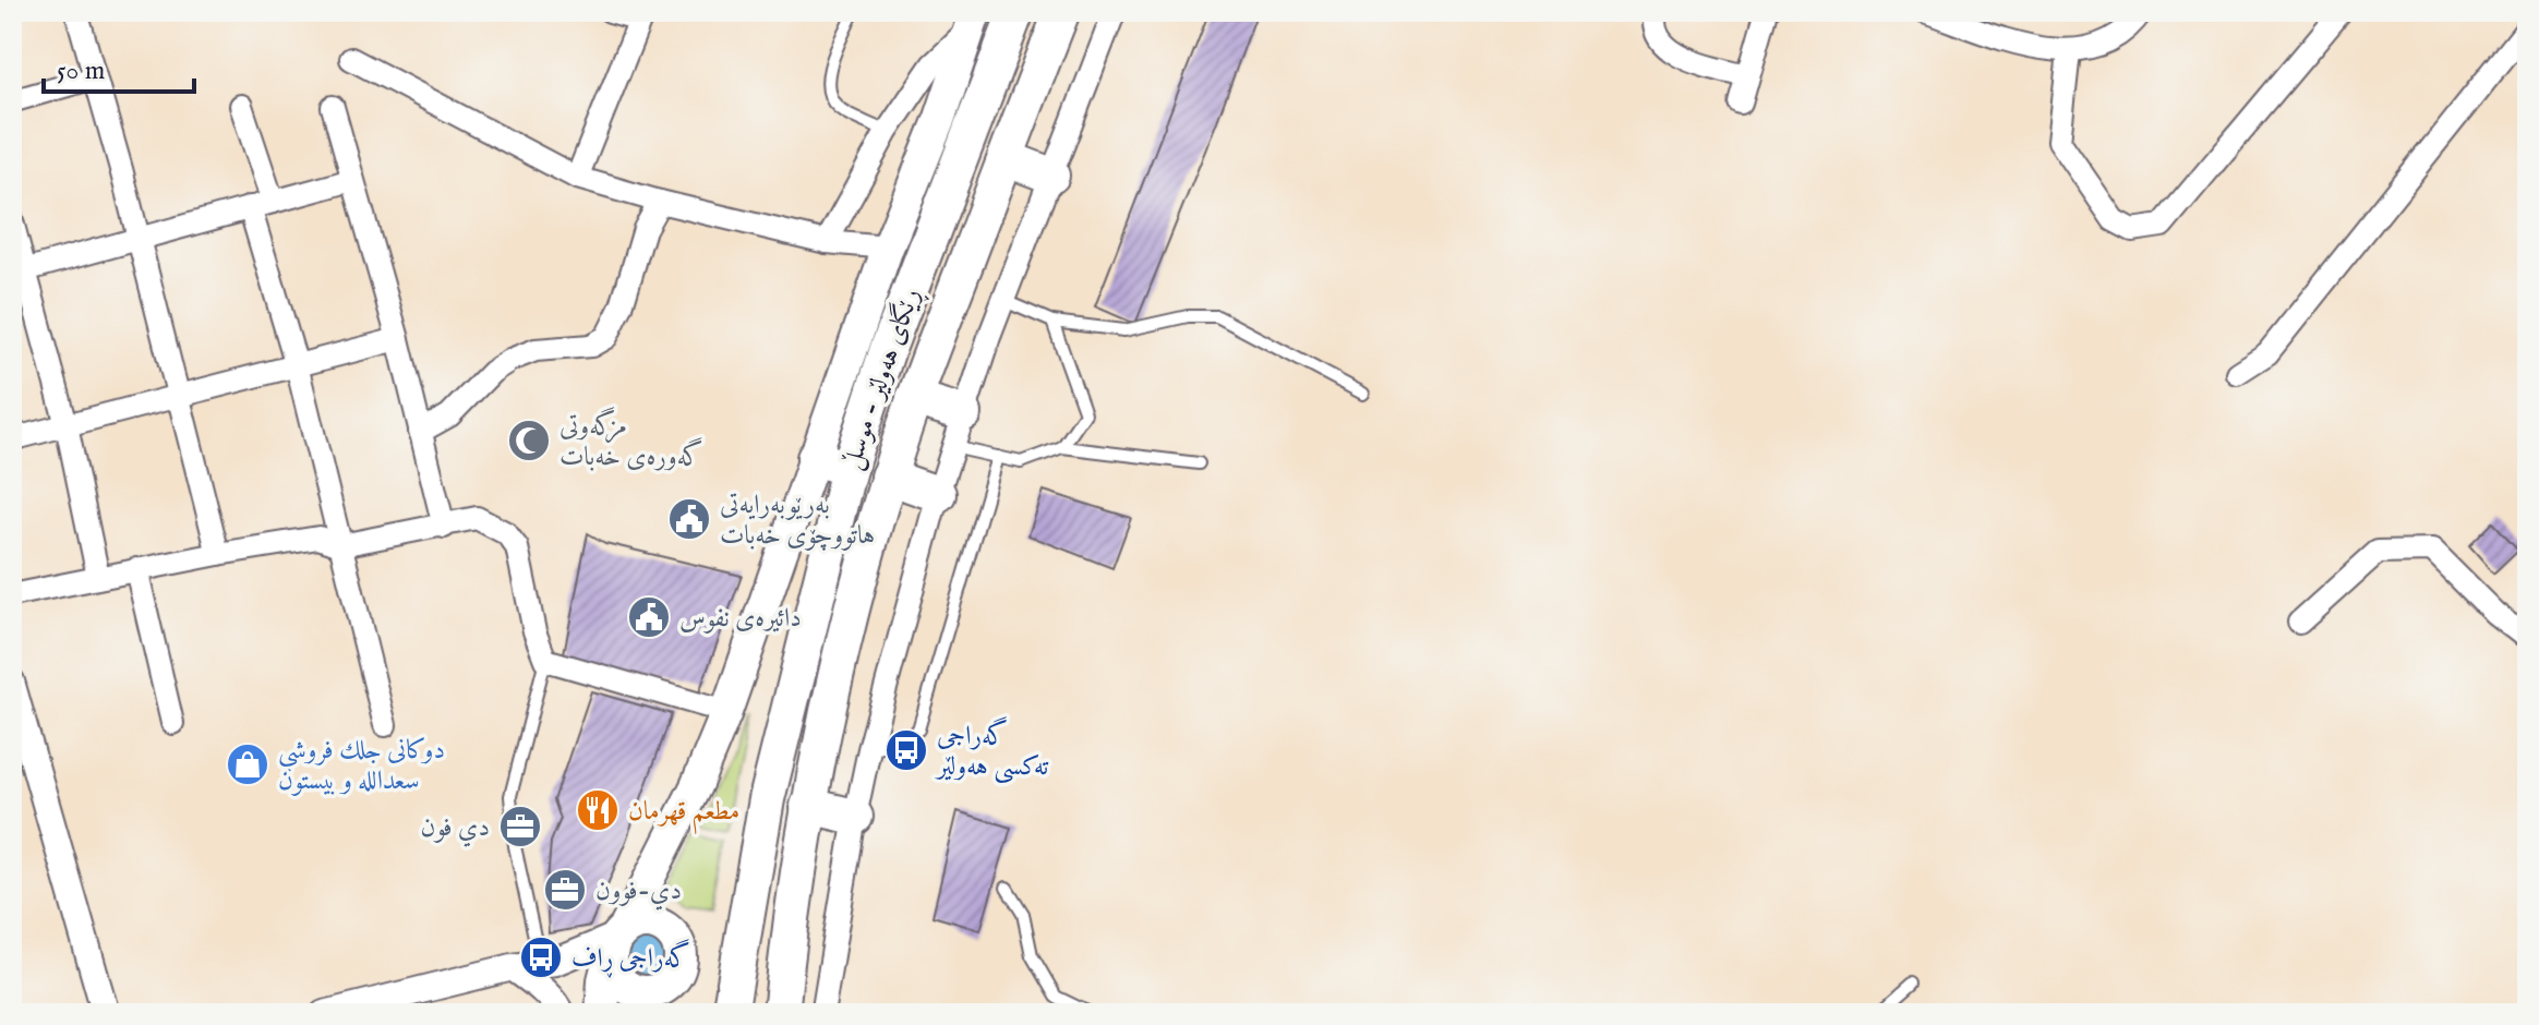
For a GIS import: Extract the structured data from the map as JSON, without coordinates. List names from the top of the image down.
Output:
{
  "streets": {
    "highway": ["ڕێگای هەولێر - موسڵ"]
  },
  "places": {
    "mosque": ["مزگەوتى گەورەى خەبات"],
    "public building": ["به‌رێوبه‌رایه‌تی هاتووچۆی خه‌بات", "دائیرەی نفوس"],
    "bus stop": ["گەراجی تەکسی هەولێر", "گەراجی ڕاف"],
    "shop": ["دوكانى جلك فروشي سعدالله و بيستون"],
    "restaurant": ["مطعم قهرمان"],
    "office": ["دي فون", "دي-فوون"]
  },
  "scale_bar": "50 m"
}
